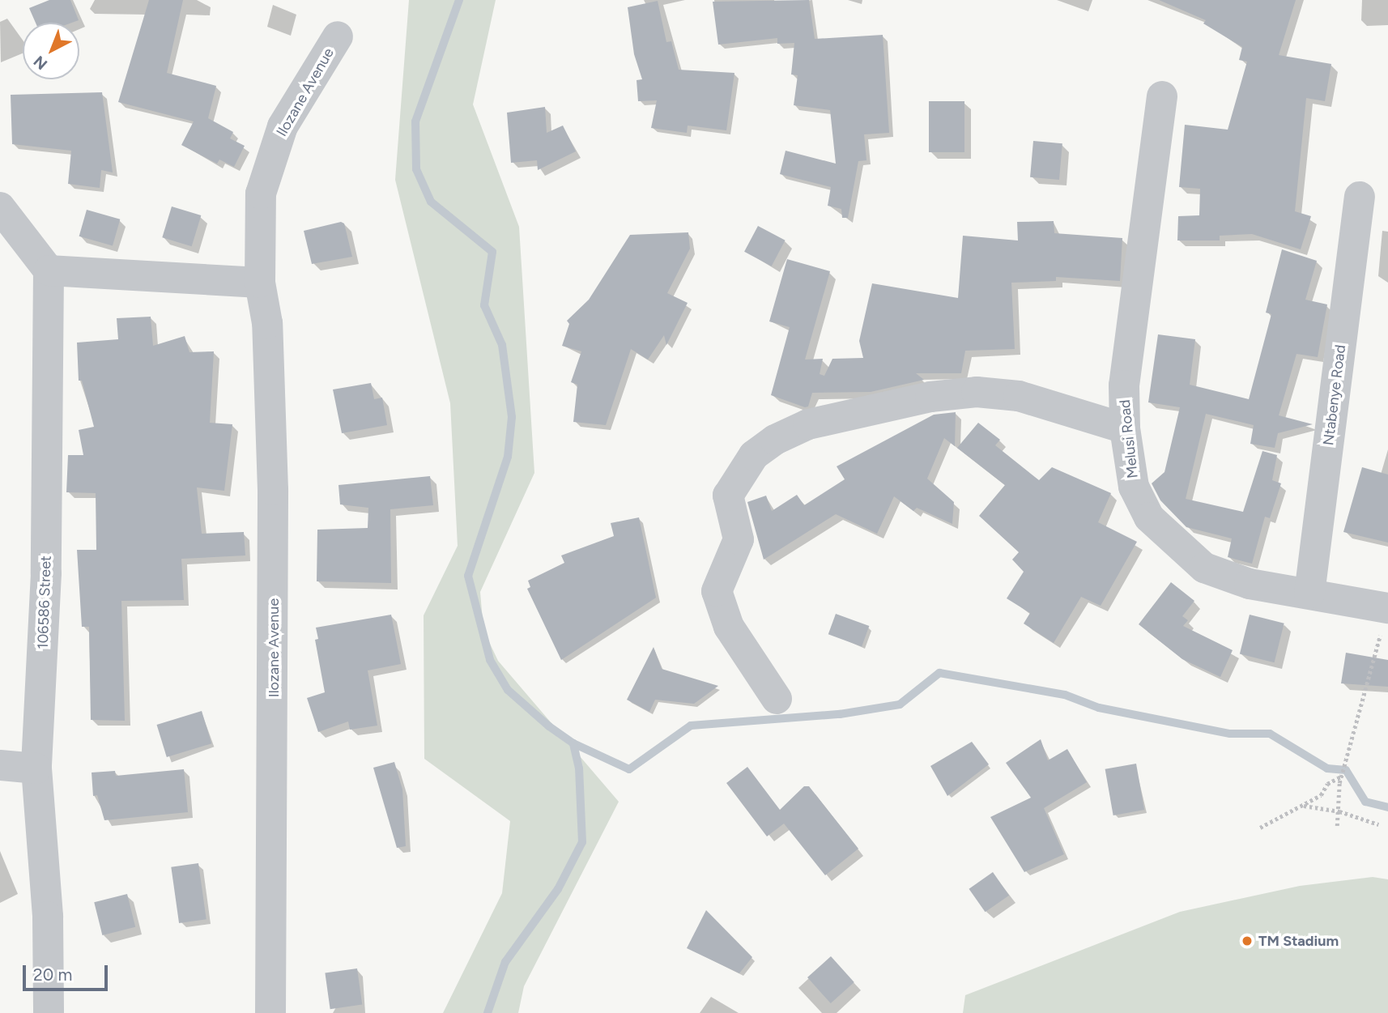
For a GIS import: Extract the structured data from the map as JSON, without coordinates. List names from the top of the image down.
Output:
{
  "streets": {
    "street": [
      "Ilozane Avenue",
      "Ntabenye Road",
      "Melusi Road",
      "106586 Street"
    ]
  },
  "crossings": [
    ["Ntabenye Road", "Melusi Road"]
  ],
  "places": ["TM Stadium"],
  "scale_bar": "20 m",
  "north": "bottom left"
}
